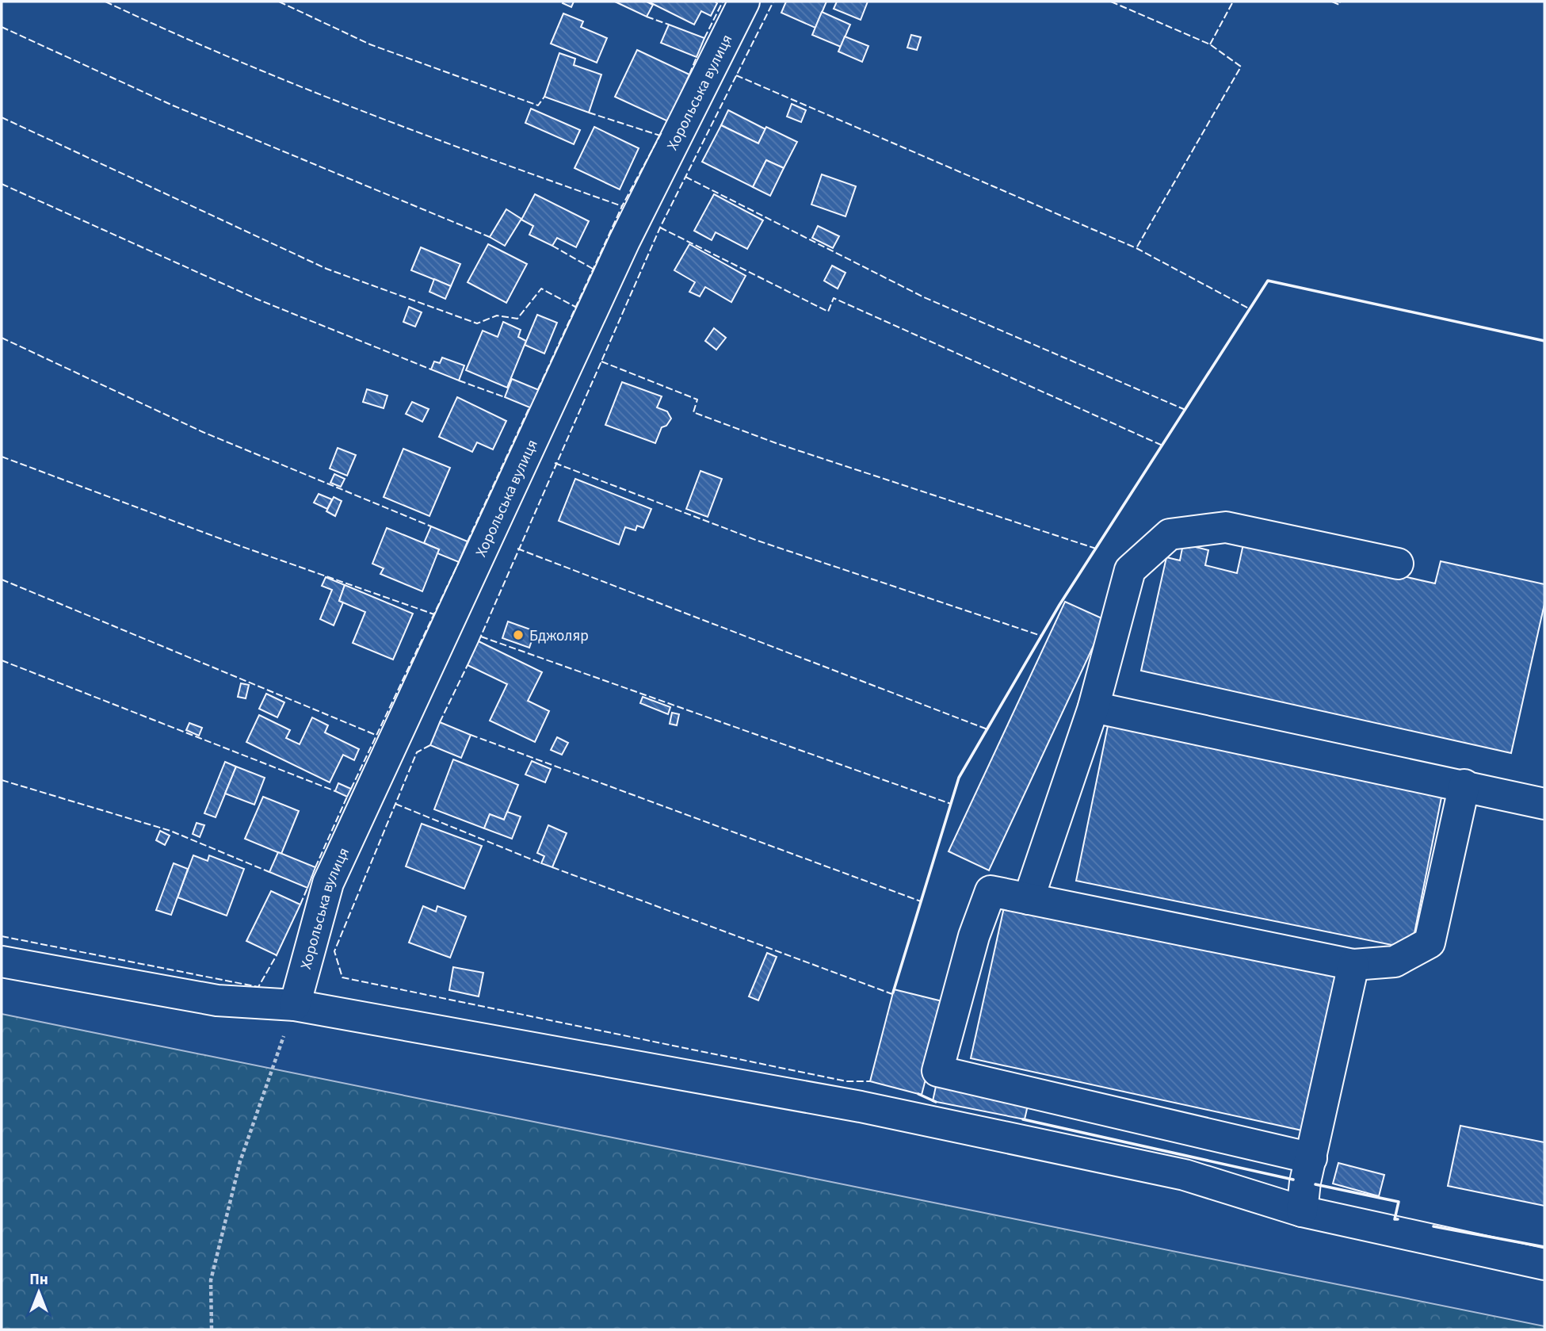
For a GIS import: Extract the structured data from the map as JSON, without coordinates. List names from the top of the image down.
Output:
{
  "streets": {
    "street": ["Хорольська вулиця"]
  },
  "places": ["Бджоляр"],
  "north": "top"
}
